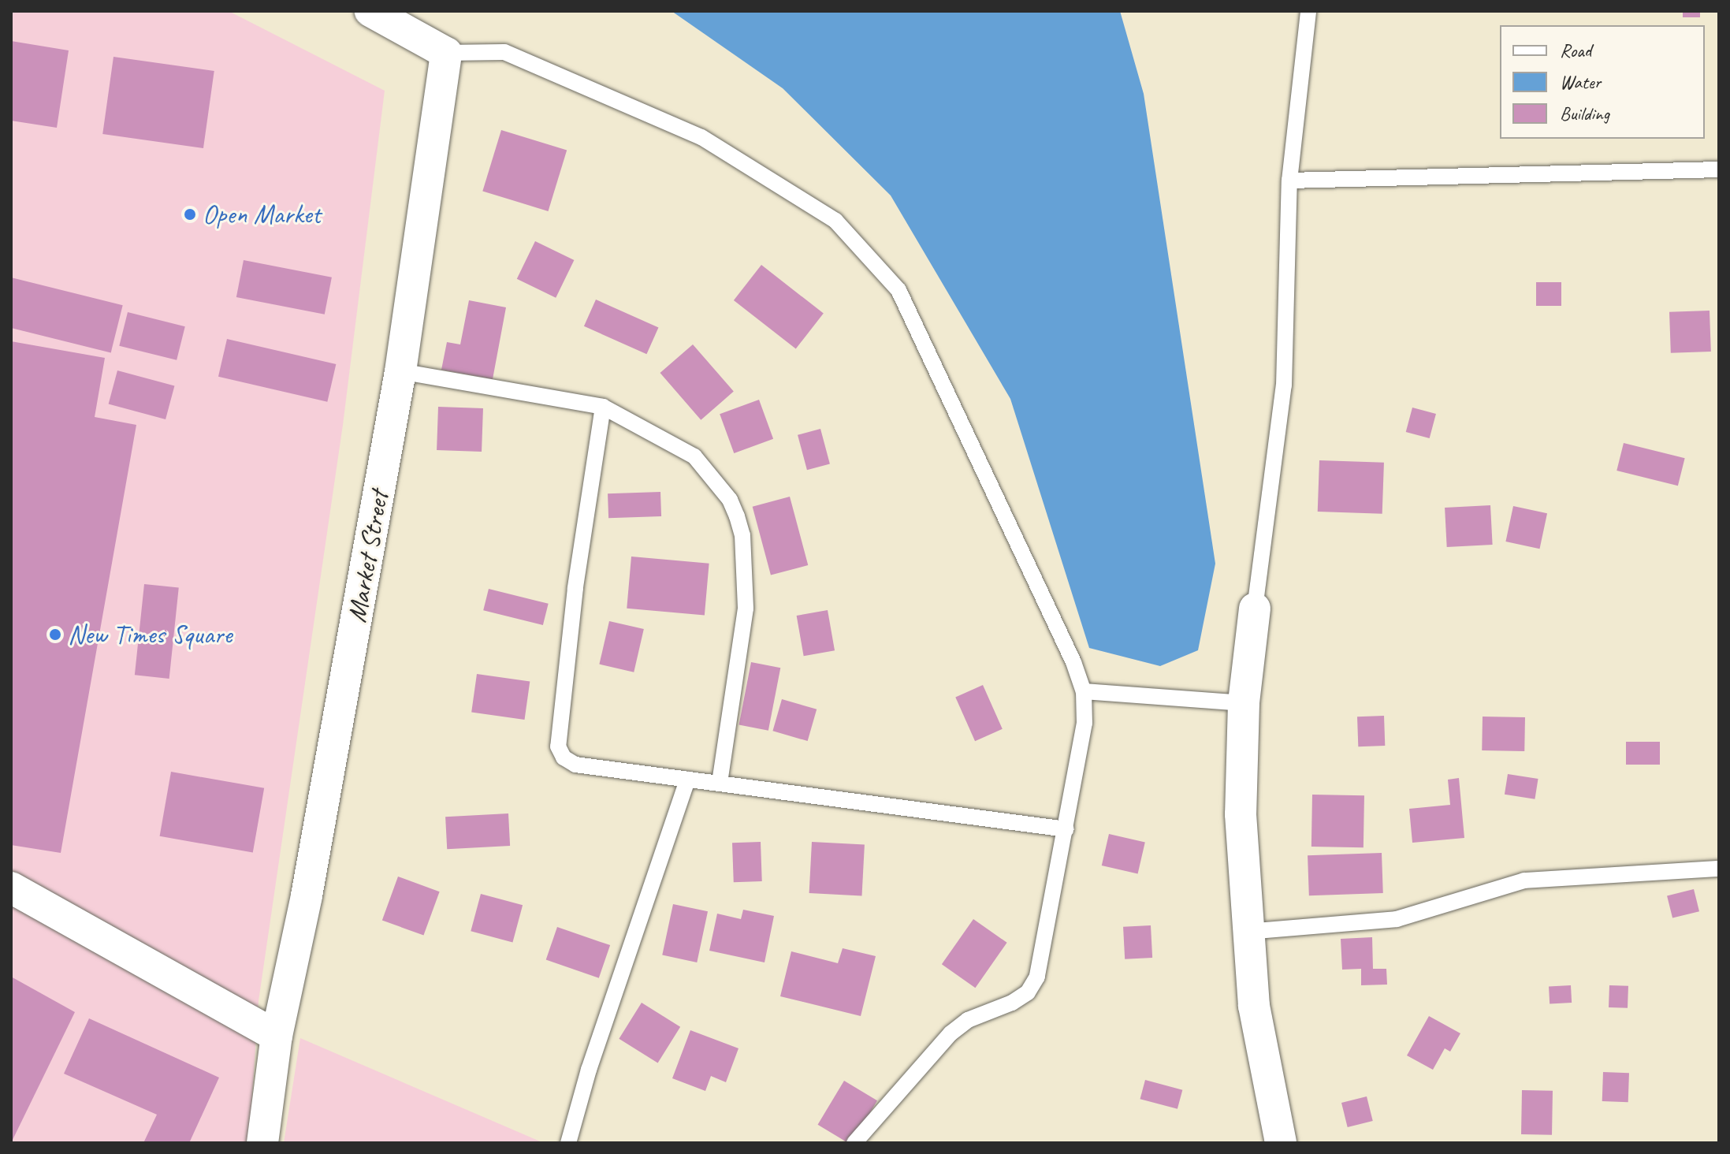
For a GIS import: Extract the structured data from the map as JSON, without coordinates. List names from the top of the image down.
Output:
{
  "streets": {
    "street": ["Market Street"]
  },
  "places": ["Open Market", "New Times Square"],
  "legend": ["Road", "Water", "Building"]
}
